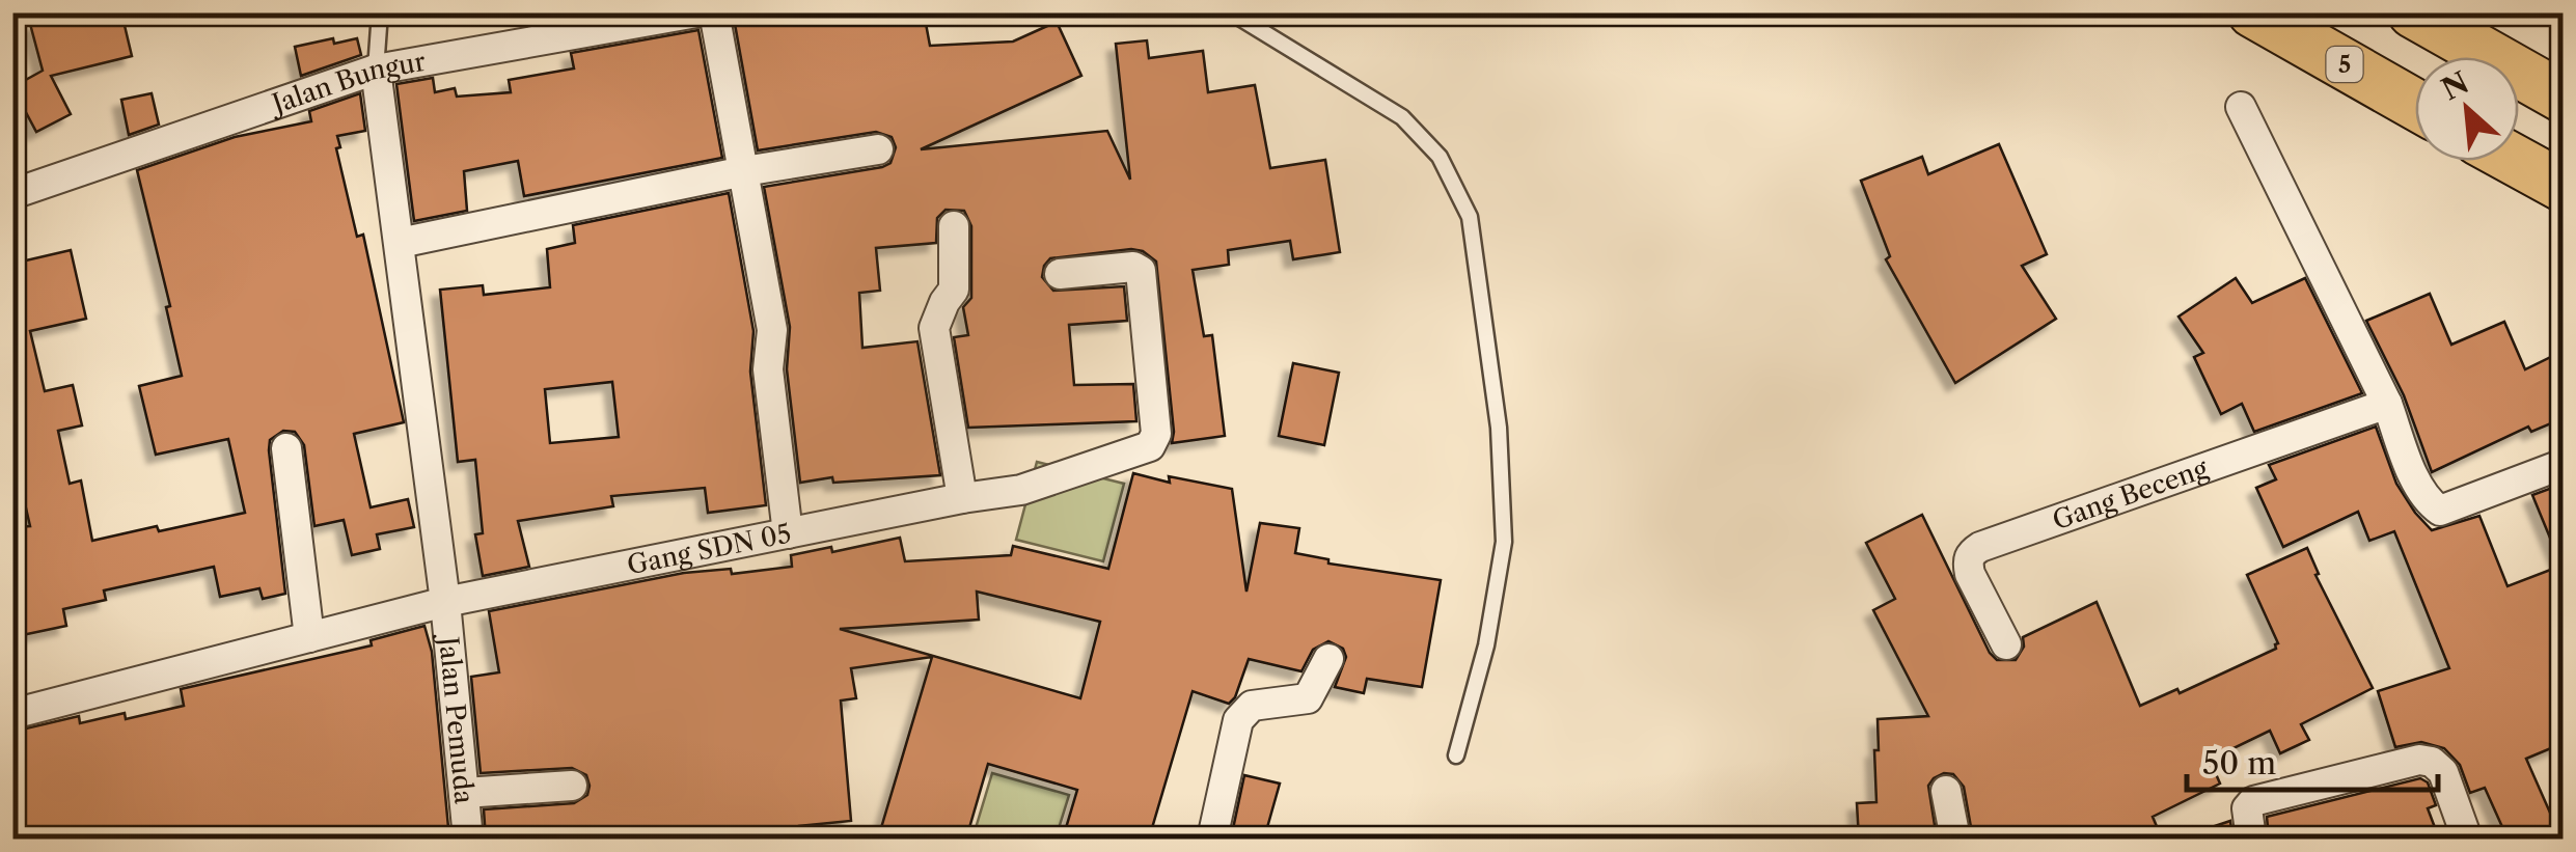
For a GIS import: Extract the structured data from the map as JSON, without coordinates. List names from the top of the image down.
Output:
{
  "streets": {
    "highway": ["5"],
    "street": [
      "Jalan Bungur",
      "Gang Beceng",
      "Gang SDN 05",
      "Jalan Pemuda"
    ]
  },
  "crossings": [
    ["Jalan Bungur", "Jalan Pemuda"],
    ["Gang SDN 05", "Jalan Pemuda"]
  ],
  "scale_bar": "50 m",
  "north": "top left"
}
